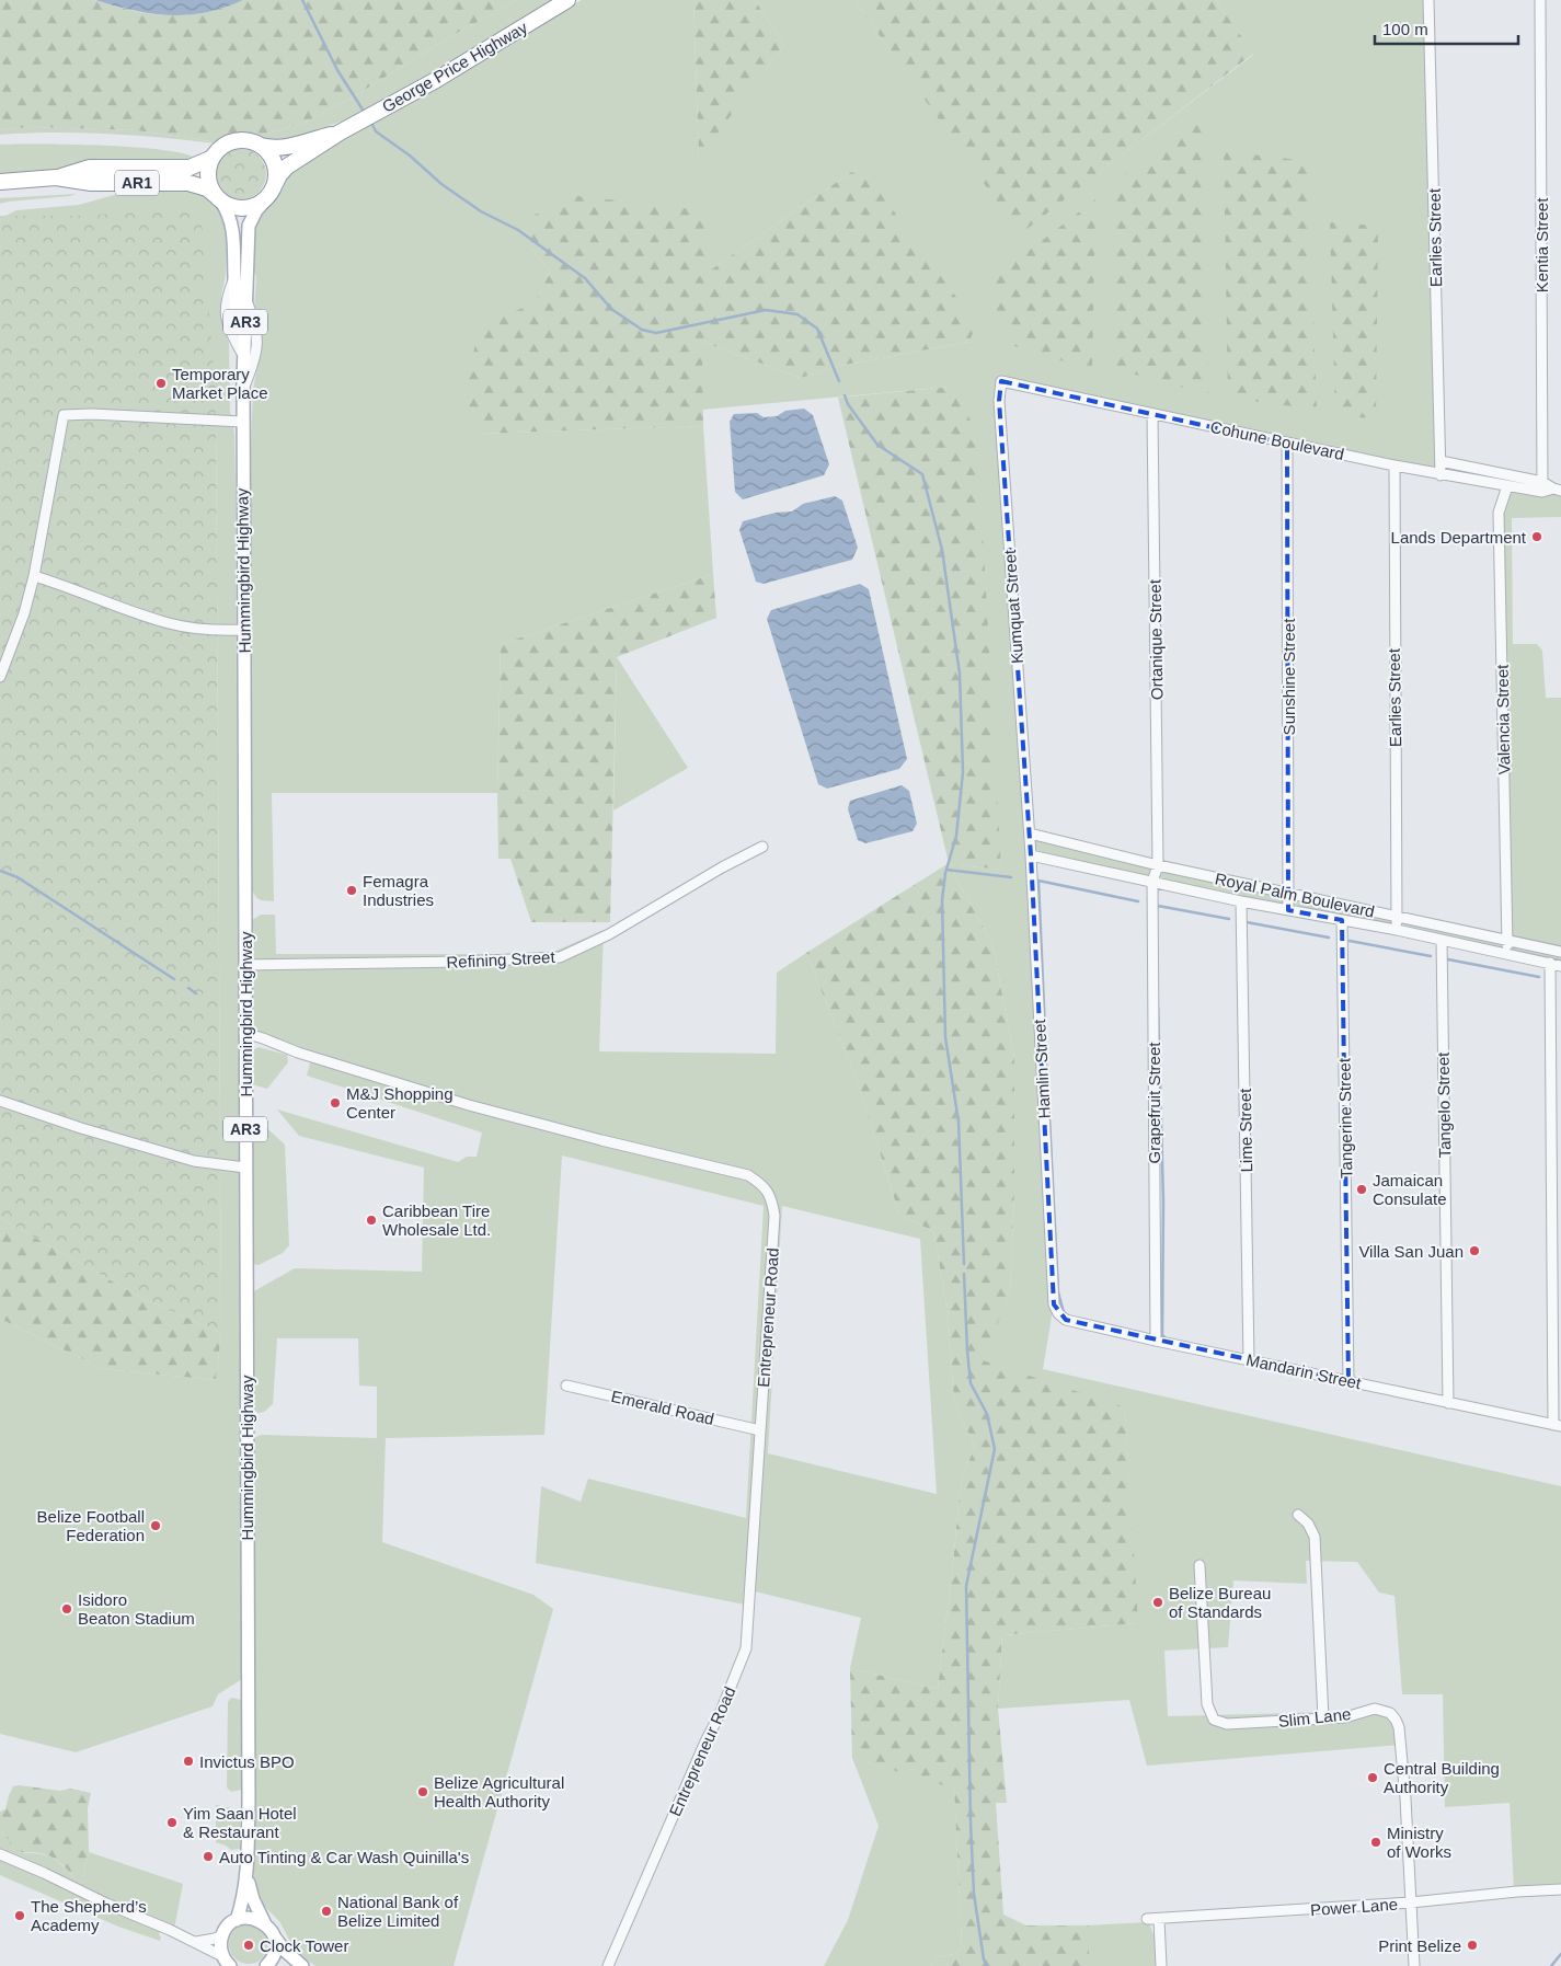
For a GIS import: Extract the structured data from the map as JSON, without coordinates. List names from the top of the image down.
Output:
{
  "streets": {
    "highway": ["George Price Highway", "AR1"],
    "main road": ["AR3", "Hummingbird Highway"],
    "street": [
      "Earlies Street",
      "Kentia Street",
      "Cohune Boulevard",
      "Kumquat Street",
      "Ortanique Street",
      "Sunshine Street",
      "Valencia Street",
      "Royal Palm Boulevard",
      "Refining Street",
      "Hamlin Street",
      "Grapefruit Street",
      "Tangelo Street",
      "Tangerine Street",
      "Lime Street",
      "Entrepreneur Road",
      "Mandarin Street",
      "Emerald Road",
      "Slim Lane",
      "Power Lane"
    ]
  },
  "crossings": [
    ["George Price Highway", "AR1"],
    ["George Price Highway", "Hummingbird Highway"],
    ["AR1", "Hummingbird Highway"],
    ["Earlies Street", "Cohune Boulevard"],
    ["Earlies Street", "Royal Palm Boulevard"],
    ["Kentia Street", "Cohune Boulevard"],
    ["Cohune Boulevard", "Kumquat Street"],
    ["Cohune Boulevard", "Ortanique Street"],
    ["Cohune Boulevard", "Sunshine Street"],
    ["Cohune Boulevard", "Valencia Street"],
    ["Hummingbird Highway", "Refining Street"],
    ["Hummingbird Highway", "Entrepreneur Road"],
    ["Kumquat Street", "Royal Palm Boulevard"],
    ["Kumquat Street", "Hamlin Street"],
    ["Ortanique Street", "Royal Palm Boulevard"],
    ["Ortanique Street", "Grapefruit Street"],
    ["Sunshine Street", "Royal Palm Boulevard"],
    ["Valencia Street", "Royal Palm Boulevard"],
    ["Royal Palm Boulevard", "Hamlin Street"],
    ["Royal Palm Boulevard", "Grapefruit Street"],
    ["Royal Palm Boulevard", "Tangelo Street"],
    ["Royal Palm Boulevard", "Tangerine Street"],
    ["Royal Palm Boulevard", "Lime Street"],
    ["Hamlin Street", "Mandarin Street"],
    ["Grapefruit Street", "Mandarin Street"],
    ["Tangelo Street", "Mandarin Street"],
    ["Tangerine Street", "Mandarin Street"],
    ["Lime Street", "Mandarin Street"],
    ["Entrepreneur Road", "Emerald Road"],
    ["Slim Lane", "Power Lane"]
  ],
  "places": [
    "Temporary Market Place",
    "Lands Department",
    "Femagra Industries",
    "M&J Shopping Center",
    "Jamaican Consulate",
    "Caribbean Tire Wholesale Ltd.",
    "Villa San Juan",
    "Belize Football Federation",
    "Belize Bureau of Standards",
    "Isidoro Beaton Stadium",
    "Invictus BPO",
    "Central Building Authority",
    "Belize Agricultural Health Authority",
    "Yim Saan Hotel & Restaurant",
    "Ministry of Works",
    "Auto Tinting & Car Wash Quinilla's",
    "National Bank of Belize Limited",
    "The Shepherd’s Academy",
    "Clock Tower",
    "Print Belize"
  ],
  "scale_bar": "100 m"
}
